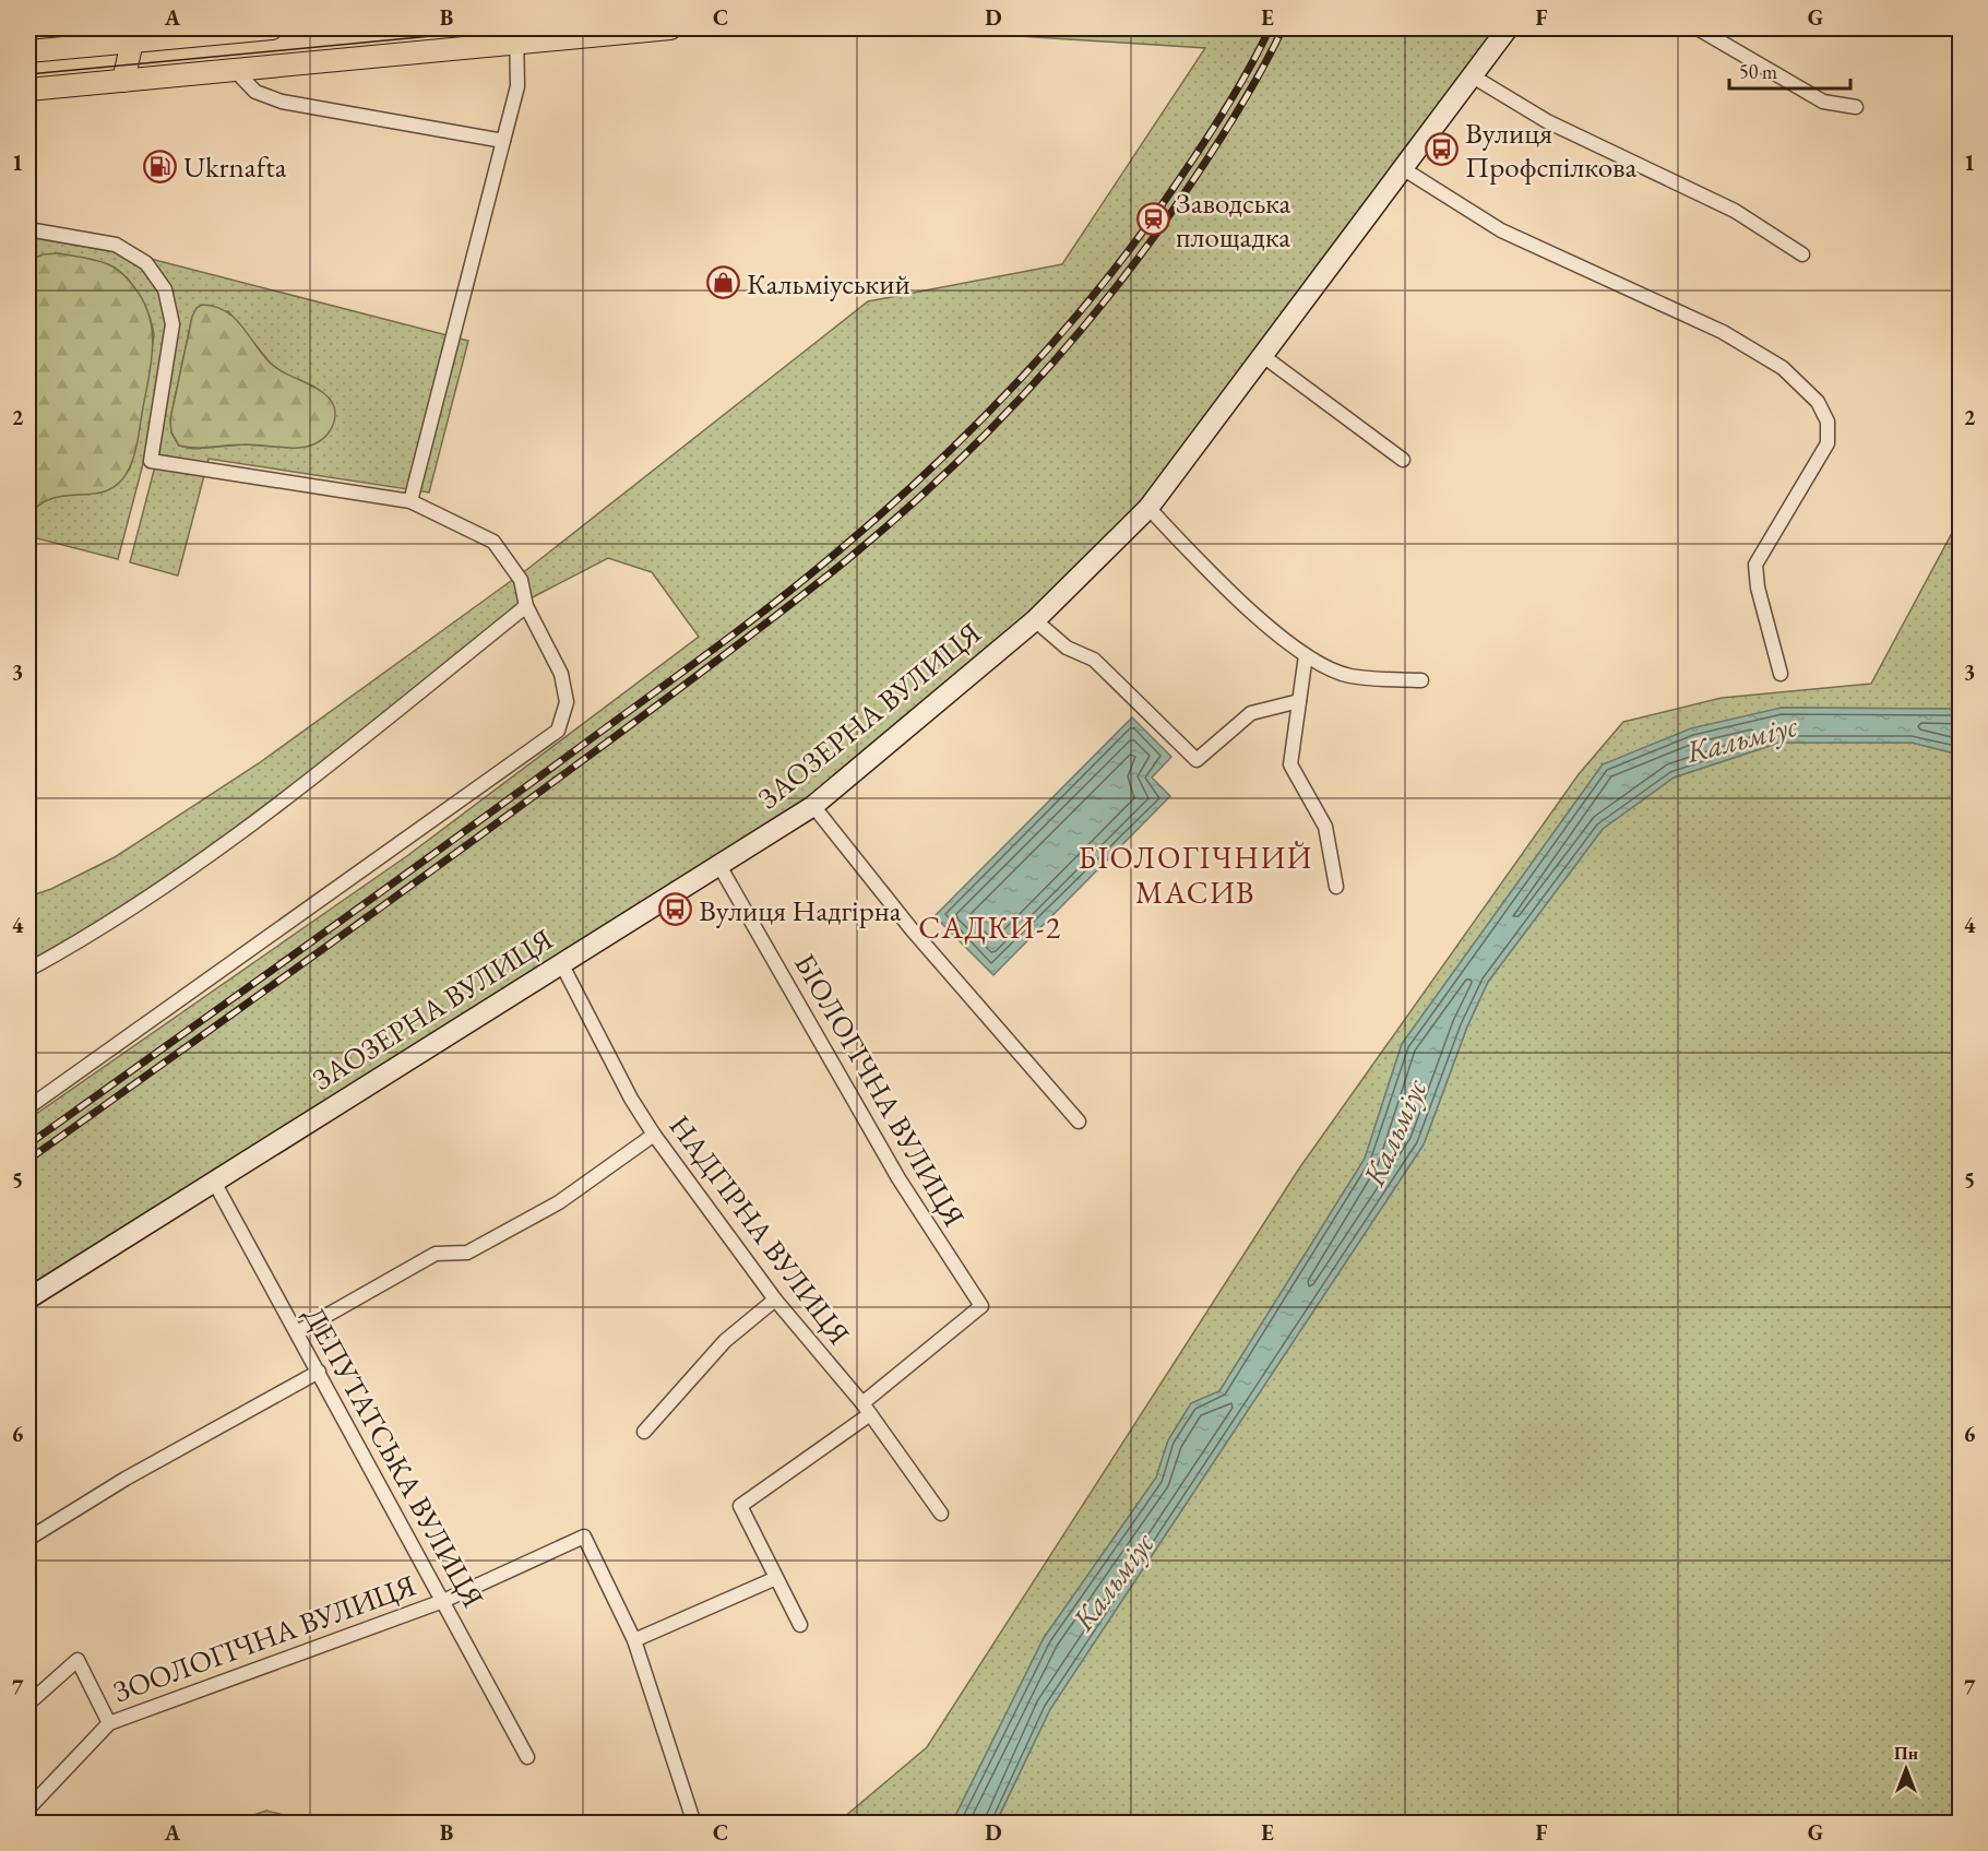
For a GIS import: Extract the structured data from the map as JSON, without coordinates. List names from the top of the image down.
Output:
{
  "streets": {
    "street": [
      "ЗАОЗЕРНА ВУЛИЦЯ",
      "БІОЛОГІЧНА ВУЛИЦЯ",
      "НАДГІРНА ВУЛИЦЯ",
      "ДЕПУТАТСЬКА ВУЛИЦЯ",
      "ЗООЛОГІЧНА ВУЛИЦЯ"
    ]
  },
  "crossings": [
    ["ЗАОЗЕРНА ВУЛИЦЯ", "БІОЛОГІЧНА ВУЛИЦЯ"],
    ["ЗАОЗЕРНА ВУЛИЦЯ", "НАДГІРНА ВУЛИЦЯ"],
    ["ЗАОЗЕРНА ВУЛИЦЯ", "ДЕПУТАТСЬКА ВУЛИЦЯ"],
    ["БІОЛОГІЧНА ВУЛИЦЯ", "НАДГІРНА ВУЛИЦЯ"],
    ["ДЕПУТАТСЬКА ВУЛИЦЯ", "ЗООЛОГІЧНА ВУЛИЦЯ"]
  ],
  "districts": ["БІОЛОГІЧНИЙ МАСИВ", "САДКИ-2"],
  "water": ["Кальміус"],
  "places": {
    "bus stop": ["Вулиця Профспілкова", "Вулиця Надгірна"],
    "fuel station": ["Ukrnafta"],
    "station": ["Заводська площадка"],
    "shop": ["Кальміуський"]
  },
  "scale_bar": "50 m",
  "north": "top",
  "grid": {
    "columns": [
      "A",
      "B",
      "C",
      "D",
      "E",
      "F",
      "G"
    ],
    "rows": [
      "1",
      "2",
      "3",
      "4",
      "5",
      "6",
      "7"
    ]
  }
}
